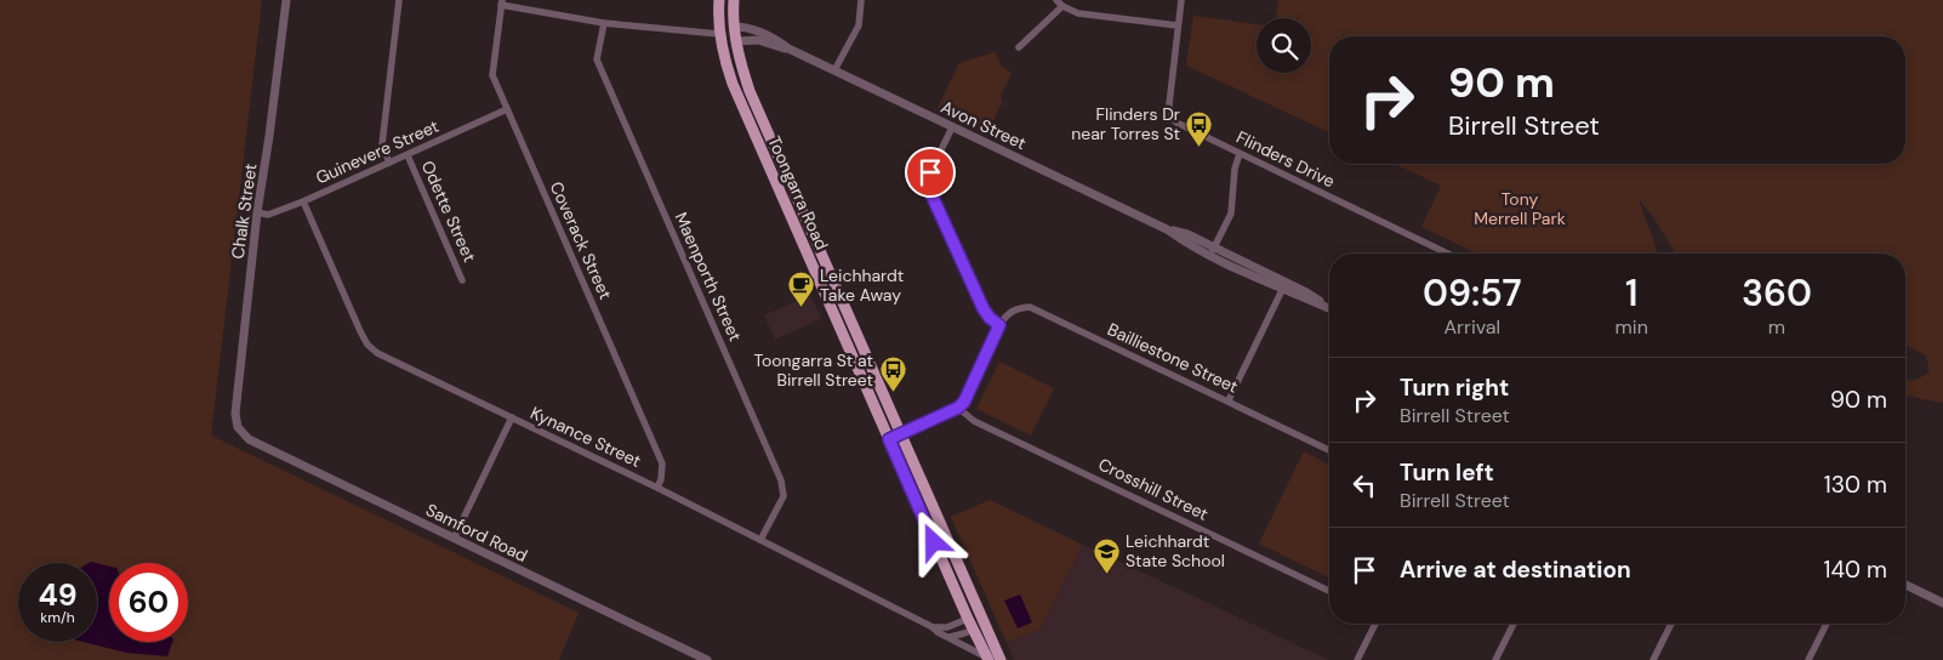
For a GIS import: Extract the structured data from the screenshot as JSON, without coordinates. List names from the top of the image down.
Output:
{
  "streets": {
    "main road": ["Toongarra Road"],
    "street": [
      "Avon Street",
      "Guinevere Street",
      "Flinders Drive",
      "Chalk Street",
      "Odette Street",
      "Coverack Street",
      "Maenporth Street",
      "Bailliestone Street",
      "Kynance Street",
      "Crosshill Street",
      "Samford Road"
    ]
  },
  "crossings": [
    ["Avon Street", "Toongarra Road"],
    ["Guinevere Street", "Chalk Street"],
    ["Guinevere Street", "Odette Street"],
    ["Guinevere Street", "Coverack Street"],
    ["Guinevere Street", "Kynance Street"],
    ["Toongarra Road", "Kynance Street"],
    ["Chalk Street", "Samford Road"],
    ["Coverack Street", "Kynance Street"],
    ["Maenporth Street", "Kynance Street"]
  ],
  "parks": ["Tony Merrell Park"],
  "places": {
    "bus stop": ["Flinders Dr near Torres St", "Toongarra St at Birrell Street"],
    "cafe": ["Leichhardt Take Away"],
    "school or university": ["Leichhardt State School"]
  },
  "page": {
    "turn": ["90 m", "Birrell Street"],
    "eta": [
      "09:57",
      "Arrival",
      "1",
      "min",
      "360",
      "m"
    ],
    "list": [
      {
        "name": "Turn right",
        "note": "Birrell Street",
        "value": "90 m"
      },
      {
        "name": "Turn left",
        "note": "Birrell Street",
        "value": "130 m"
      },
      {
        "name": "Arrive at destination",
        "value": "140 m"
      }
    ],
    "speed": "49 km/h",
    "limit": "60"
  }
}
